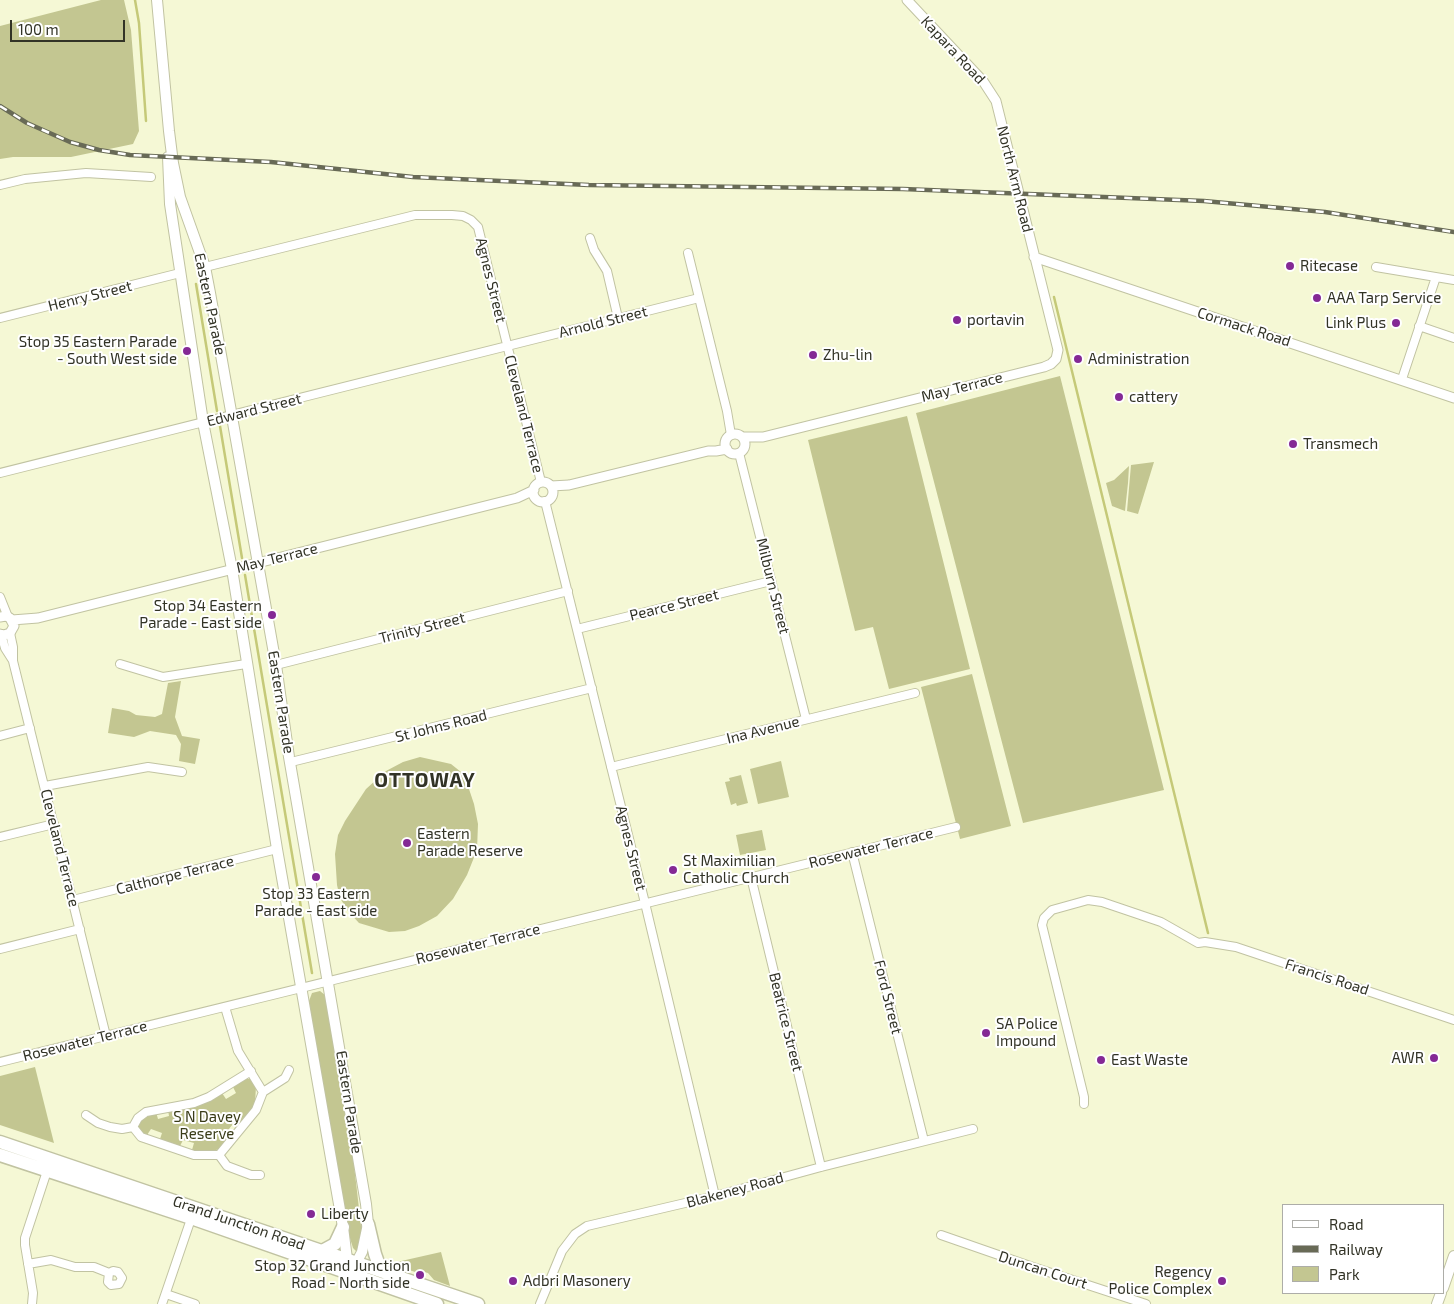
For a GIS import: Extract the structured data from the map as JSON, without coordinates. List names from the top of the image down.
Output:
{
  "streets": {
    "highway": ["Grand Junction Road"],
    "main road": ["Eastern Parade"],
    "street": [
      "Kapara Road",
      "North Arm Road",
      "Agnes Street",
      "Henry Street",
      "Arnold Street",
      "Cormack Road",
      "May Terrace",
      "Edward Street",
      "Cleveland Terrace",
      "Milburn Street",
      "Pearce Street",
      "Trinity Street",
      "St Johns Road",
      "Ina Avenue",
      "Rosewater Terrace",
      "Calthorpe Terrace",
      "Francis Road",
      "Ford Street",
      "Beatrice Street",
      "Blakeney Road",
      "Duncan Court"
    ]
  },
  "crossings": [
    ["Kapara Road", "North Arm Road"],
    ["North Arm Road", "Cormack Road"],
    ["North Arm Road", "May Terrace"],
    ["Agnes Street", "Eastern Parade"],
    ["Agnes Street", "Arnold Street"],
    ["Agnes Street", "May Terrace"],
    ["Agnes Street", "Edward Street"],
    ["Agnes Street", "Cleveland Terrace"],
    ["Agnes Street", "Pearce Street"],
    ["Agnes Street", "Trinity Street"],
    ["Agnes Street", "St Johns Road"],
    ["Agnes Street", "Ina Avenue"],
    ["Agnes Street", "Rosewater Terrace"],
    ["Agnes Street", "Blakeney Road"],
    ["Henry Street", "Eastern Parade"],
    ["Eastern Parade", "May Terrace"],
    ["Eastern Parade", "Edward Street"],
    ["Eastern Parade", "Trinity Street"],
    ["Eastern Parade", "St Johns Road"],
    ["Eastern Parade", "Rosewater Terrace"],
    ["Eastern Parade", "Calthorpe Terrace"],
    ["Eastern Parade", "Grand Junction Road"],
    ["Arnold Street", "Edward Street"],
    ["Arnold Street", "Cleveland Terrace"],
    ["Cormack Road", "May Terrace"],
    ["May Terrace", "Cleveland Terrace"],
    ["May Terrace", "Milburn Street"],
    ["Edward Street", "Cleveland Terrace"],
    ["Cleveland Terrace", "Rosewater Terrace"],
    ["Cleveland Terrace", "Calthorpe Terrace"],
    ["Milburn Street", "Pearce Street"],
    ["Milburn Street", "Ina Avenue"],
    ["Rosewater Terrace", "Ford Street"],
    ["Rosewater Terrace", "Beatrice Street"],
    ["Ford Street", "Blakeney Road"],
    ["Beatrice Street", "Blakeney Road"]
  ],
  "districts": ["OTTOWAY"],
  "parks": ["S N Davey Reserve"],
  "places": [
    "Ritecase",
    "AAA Tarp Service",
    "portavin",
    "Link Plus",
    "Stop 35 Eastern Parade - South West side",
    "Zhu-lin",
    "Administration",
    "cattery",
    "Transmech",
    "Stop 34 Eastern Parade - East side",
    "Eastern Parade Reserve",
    "St Maximilian Catholic Church",
    "Stop 33 Eastern Parade - East side",
    "SA Police Impound",
    "AWR",
    "East Waste",
    "Liberty",
    "Stop 32 Grand Junction Road - North side",
    "Adbri Masonery",
    "Regency Police Complex"
  ],
  "legend": ["Road", "Railway", "Park"],
  "scale_bar": "100 m"
}
